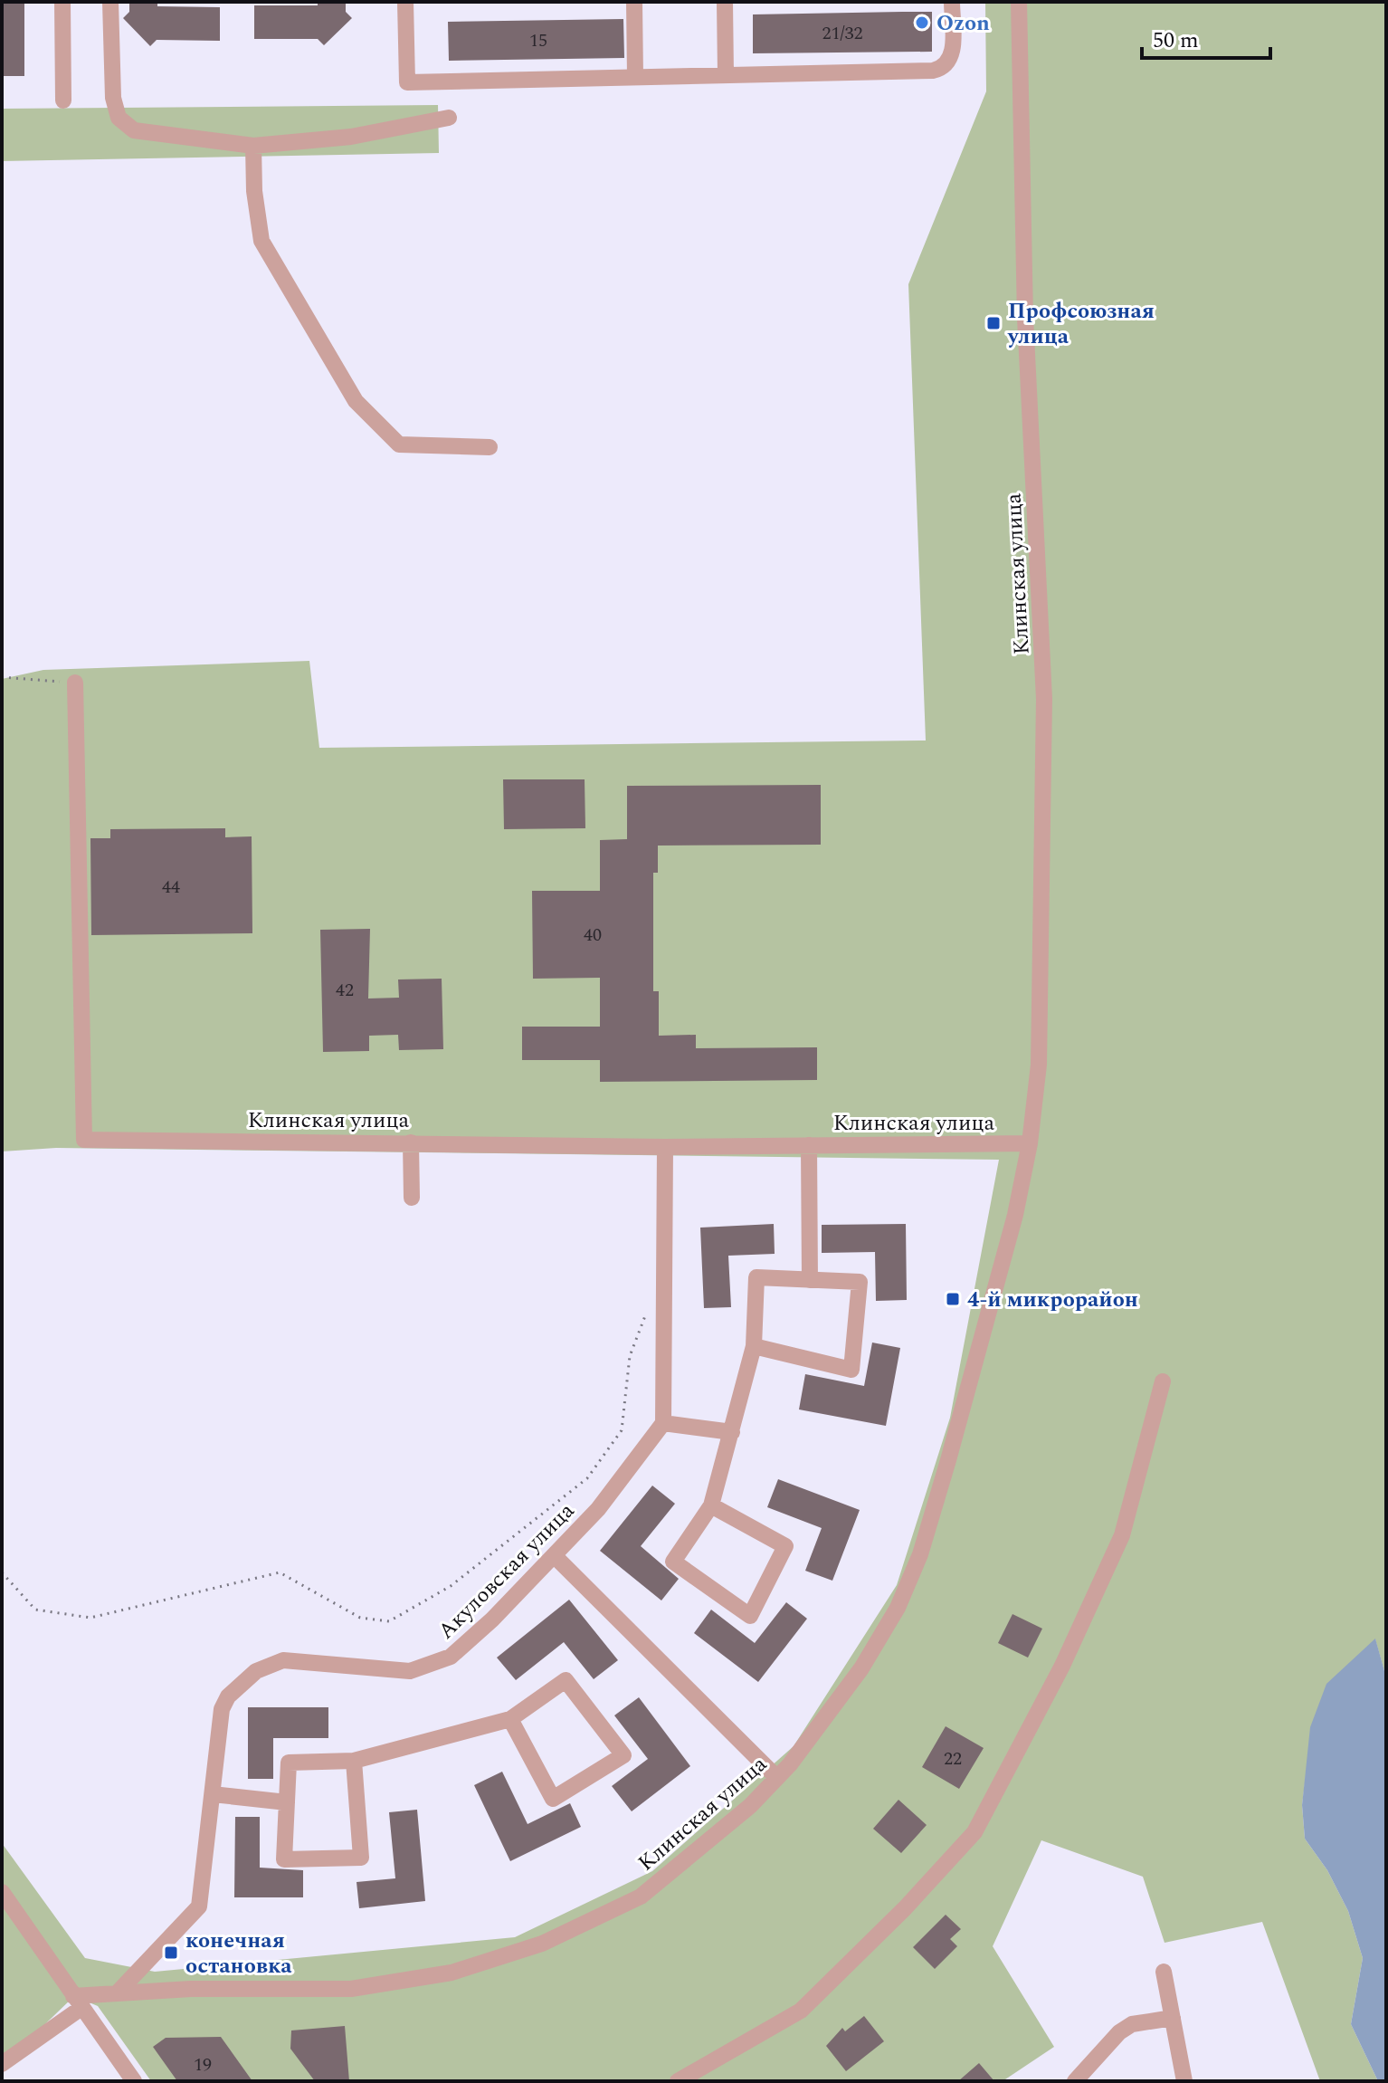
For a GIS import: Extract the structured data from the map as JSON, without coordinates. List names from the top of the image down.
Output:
{
  "streets": {
    "street": ["Клинская улица", "Акуловская улица"]
  },
  "crossings": [
    ["Клинская улица", "Акуловская улица"]
  ],
  "places": {
    "other": ["Ozon"],
    "transit": ["Профсоюзная улица", "4-й микрорайон", "конечная остановка"]
  },
  "house_numbers": [
    "21/32",
    "15",
    "44",
    "40",
    "42",
    "22",
    "19"
  ],
  "scale_bar": "50 m"
}
